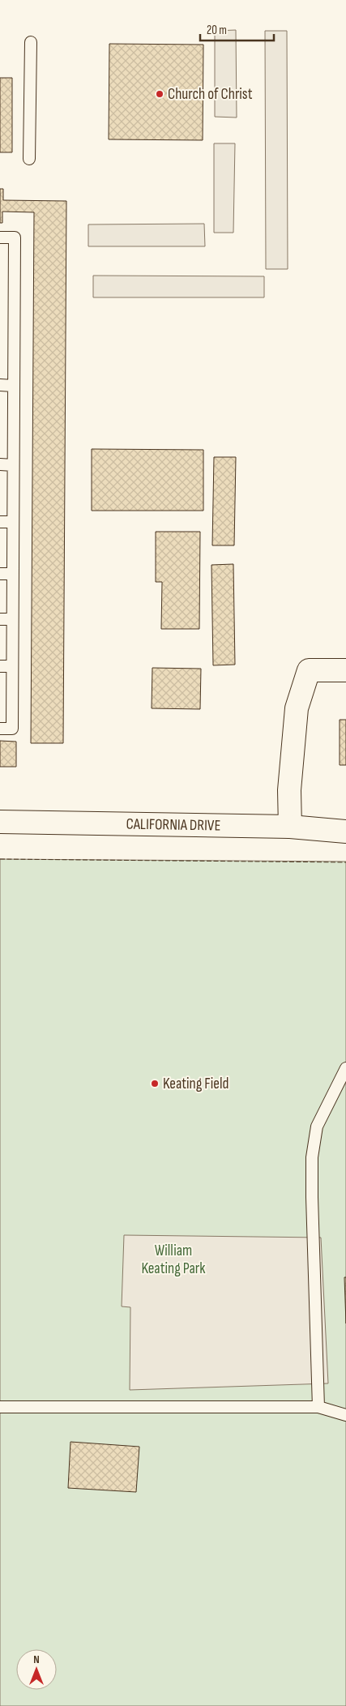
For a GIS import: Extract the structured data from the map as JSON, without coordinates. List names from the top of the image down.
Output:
{
  "streets": {
    "street": ["CALIFORNIA DRIVE"]
  },
  "parks": ["William Keating Park"],
  "places": ["Church of Christ", "Keating Field"],
  "scale_bar": "20 m",
  "north": "top"
}
